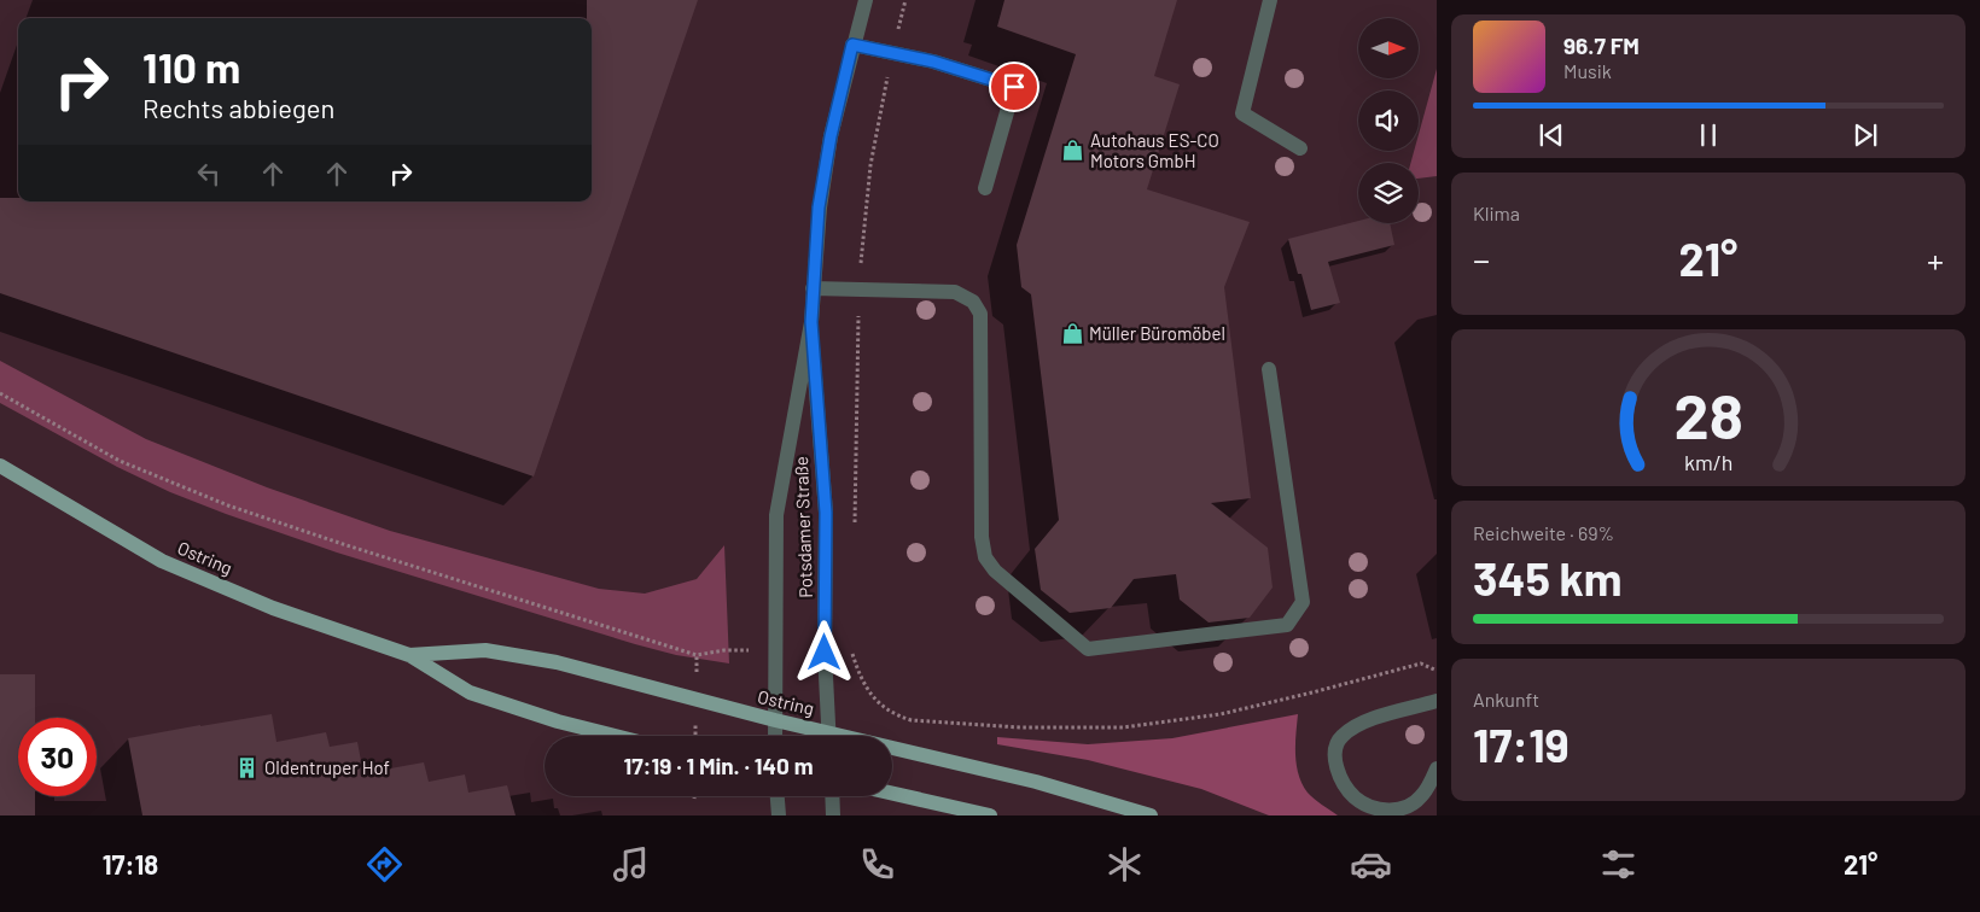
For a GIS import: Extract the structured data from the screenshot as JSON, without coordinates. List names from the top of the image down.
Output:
{
  "streets": {
    "main road": ["Ostring"],
    "street": ["Potsdamer Straße"]
  },
  "crossings": [
    ["Potsdamer Straße", "Ostring"]
  ],
  "places": {
    "shop": ["Autohaus ES-CO Motors GmbH", "Müller Büromöbel"],
    "building": ["Oldentruper Hof"]
  },
  "north": "right",
  "page": {
    "turn": ["110 m", "Rechts abbiegen"],
    "song": ["96.7 FM", "Musik"],
    "tile": [
      "Klima",
      ["Reichweite · 69%", "345 km"],
      ["Ankunft", "17:19"]
    ],
    "heat": ["−", "21°", "+"],
    "limit": "30",
    "trip": "17:19 · 1 Min. · 140 m",
    "tabs": ["17:18", "21°"],
    "gauge": ["28", "km/h"]
  }
}
